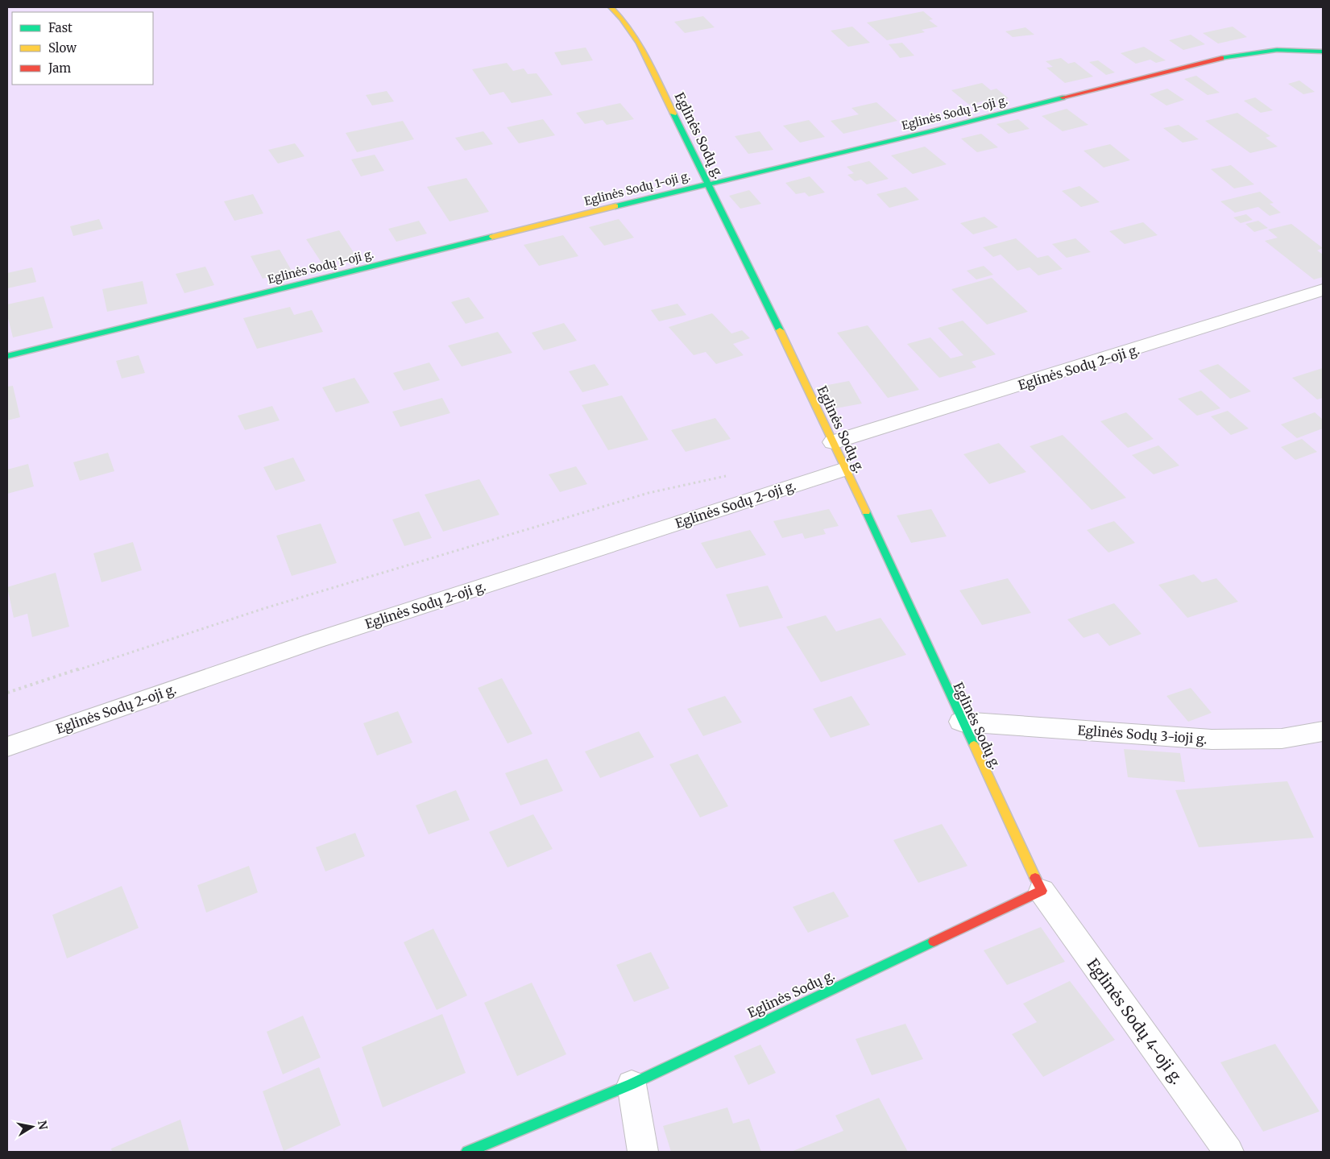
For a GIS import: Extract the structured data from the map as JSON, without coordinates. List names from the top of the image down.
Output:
{
  "streets": {
    "street": [
      "Eglinės Sodų 1-oji g.",
      "Eglinės Sodų g.",
      "Eglinės Sodų 2-oji g.",
      "Eglinės Sodų 3-ioji g.",
      "Eglinės Sodų 4-oji g."
    ]
  },
  "crossings": [
    ["Eglinės Sodų 1-oji g.", "Eglinės Sodų g."],
    ["Eglinės Sodų g.", "Eglinės Sodų 2-oji g."],
    ["Eglinės Sodų g.", "Eglinės Sodų 3-ioji g."],
    ["Eglinės Sodų g.", "Eglinės Sodų 4-oji g."]
  ],
  "legend": ["Fast", "Slow", "Jam"],
  "north": "right"
}
